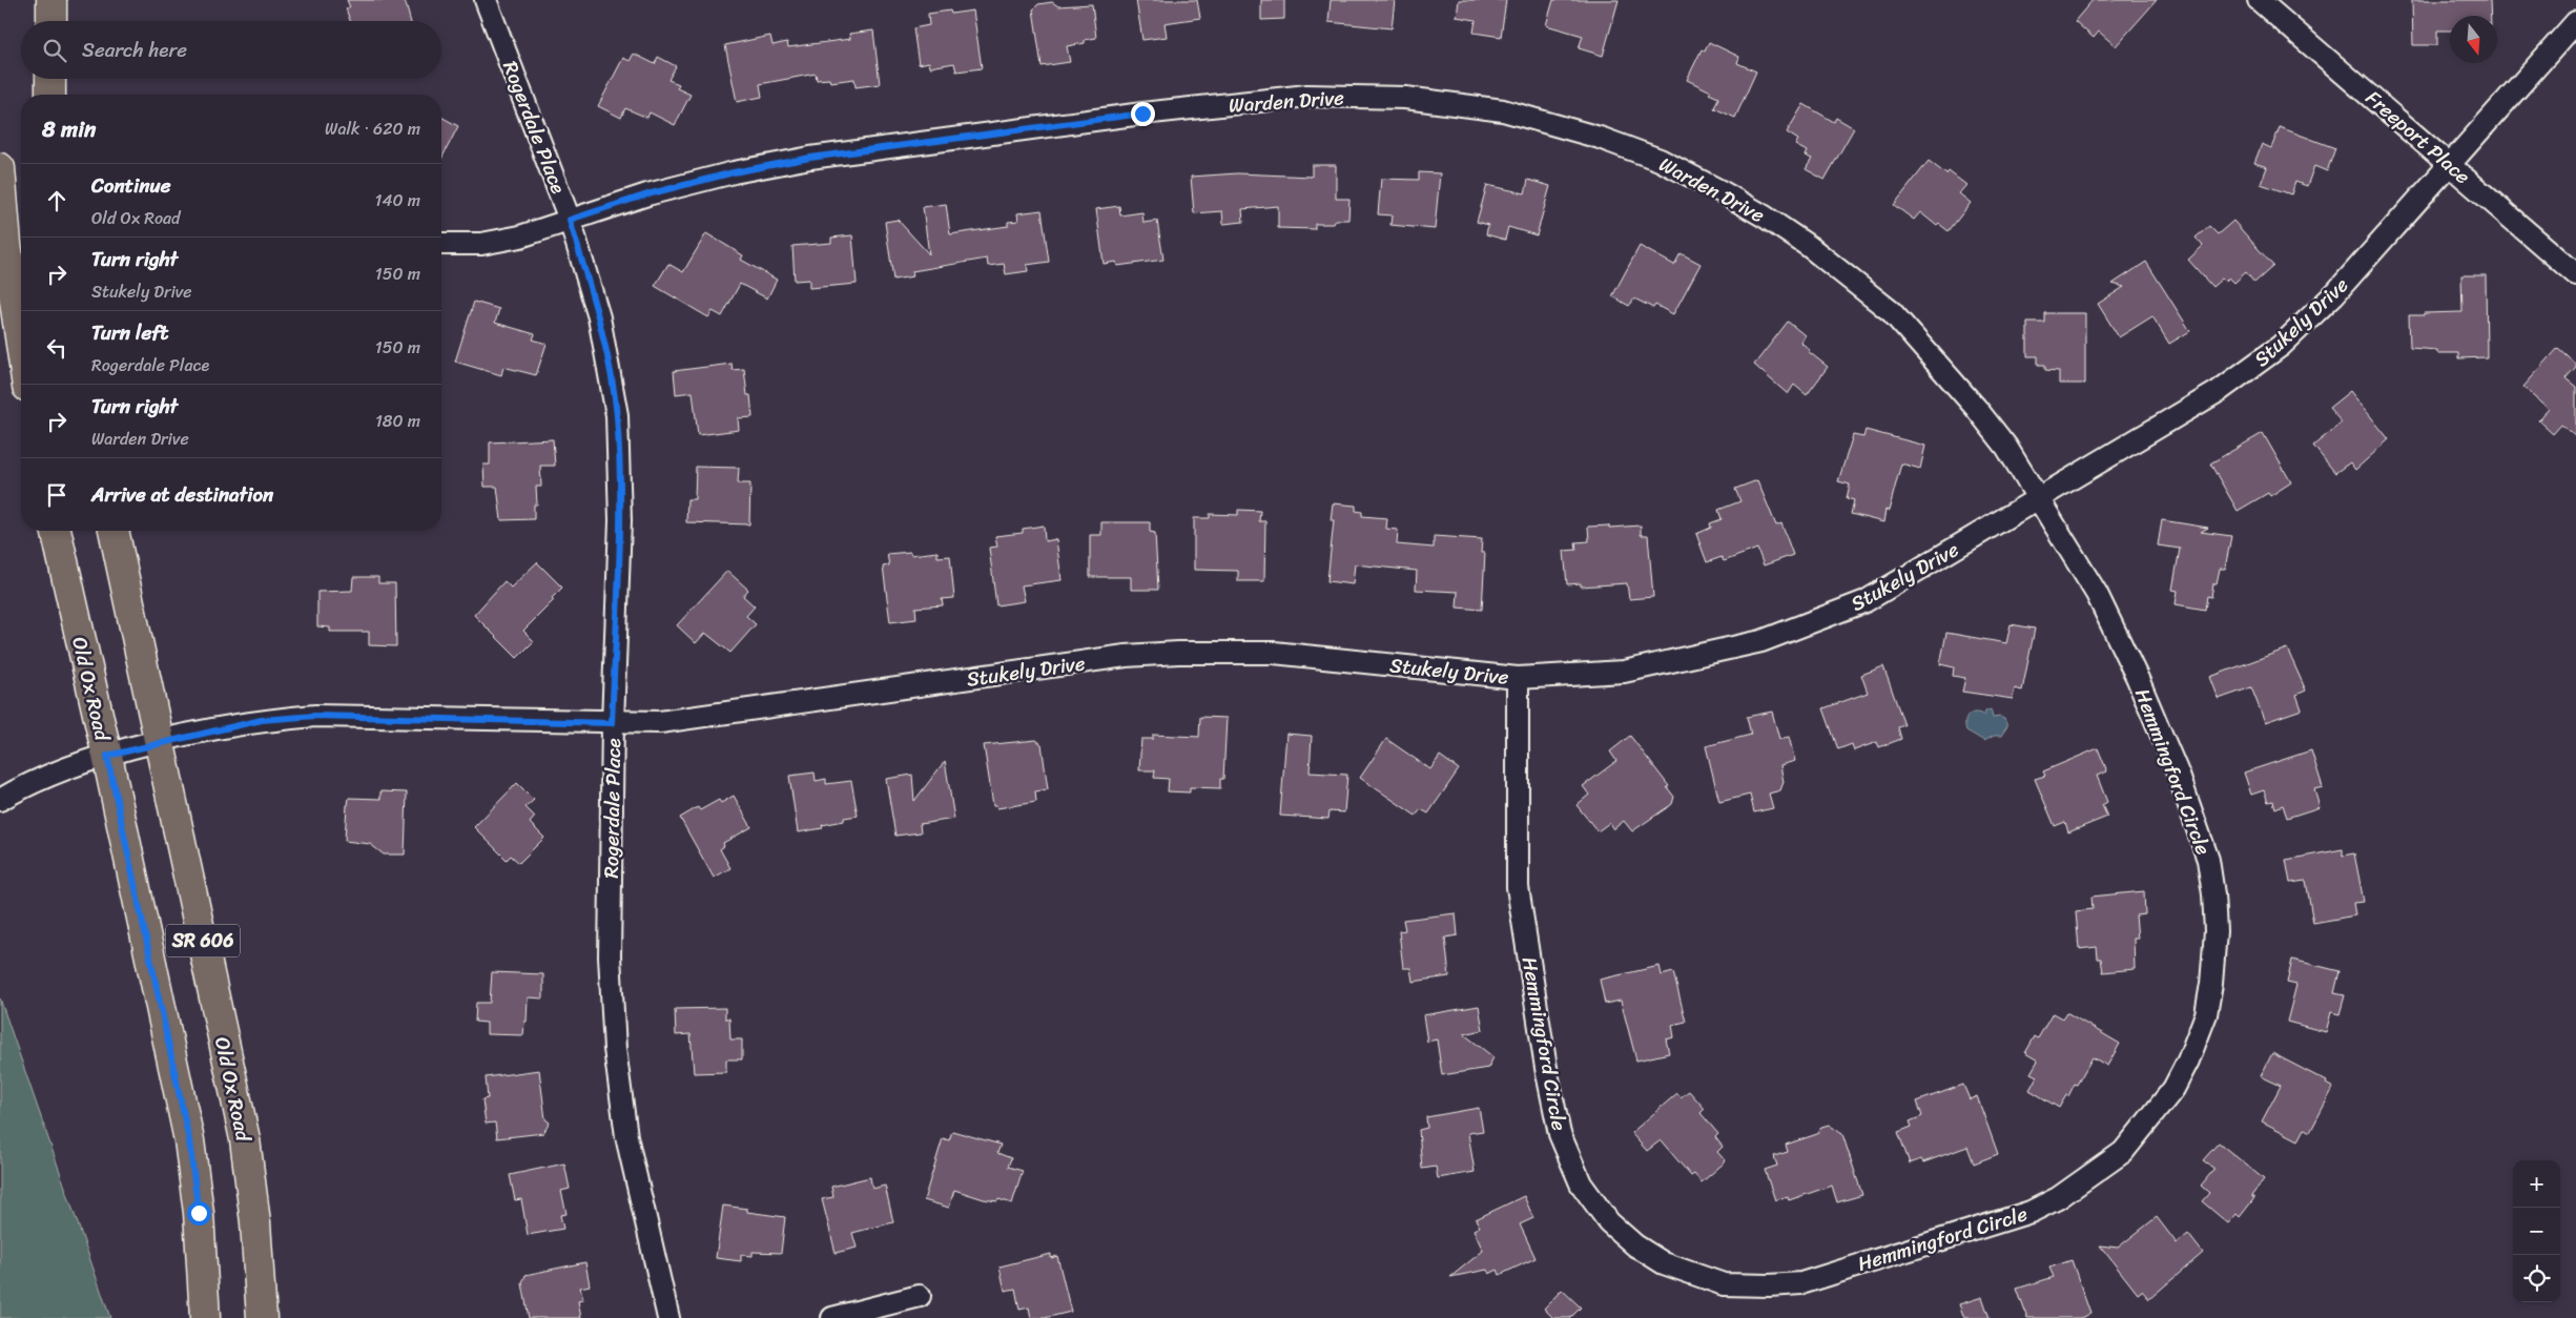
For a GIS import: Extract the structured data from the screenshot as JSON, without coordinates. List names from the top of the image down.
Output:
{
  "streets": {
    "main road": ["Old Ox Road", "SR 606"],
    "street": [
      "Warden Drive",
      "Rogerdale Place",
      "Freeport Place",
      "Stukely Drive",
      "Hemmingford Circle"
    ]
  },
  "crossings": [
    ["Warden Drive", "Rogerdale Place"],
    ["Warden Drive", "Stukely Drive"],
    ["Warden Drive", "Hemmingford Circle"],
    ["Rogerdale Place", "Stukely Drive"],
    ["Freeport Place", "Stukely Drive"],
    ["Stukely Drive", "Old Ox Road"],
    ["Stukely Drive", "Hemmingford Circle"]
  ],
  "north": "bottom",
  "page": {
    "search": "Search here",
    "heading": ["8 min", "Walk · 620 m"],
    "list": [
      ["Continue", "Old Ox Road", "140 m"],
      ["Turn right", "Stukely Drive", "150 m"],
      ["Turn left", "Rogerdale Place", "150 m"],
      ["Turn right", "Warden Drive", "180 m"],
      "Arrive at destination"
    ],
    "map_buttons": ["+", "−"]
  }
}
